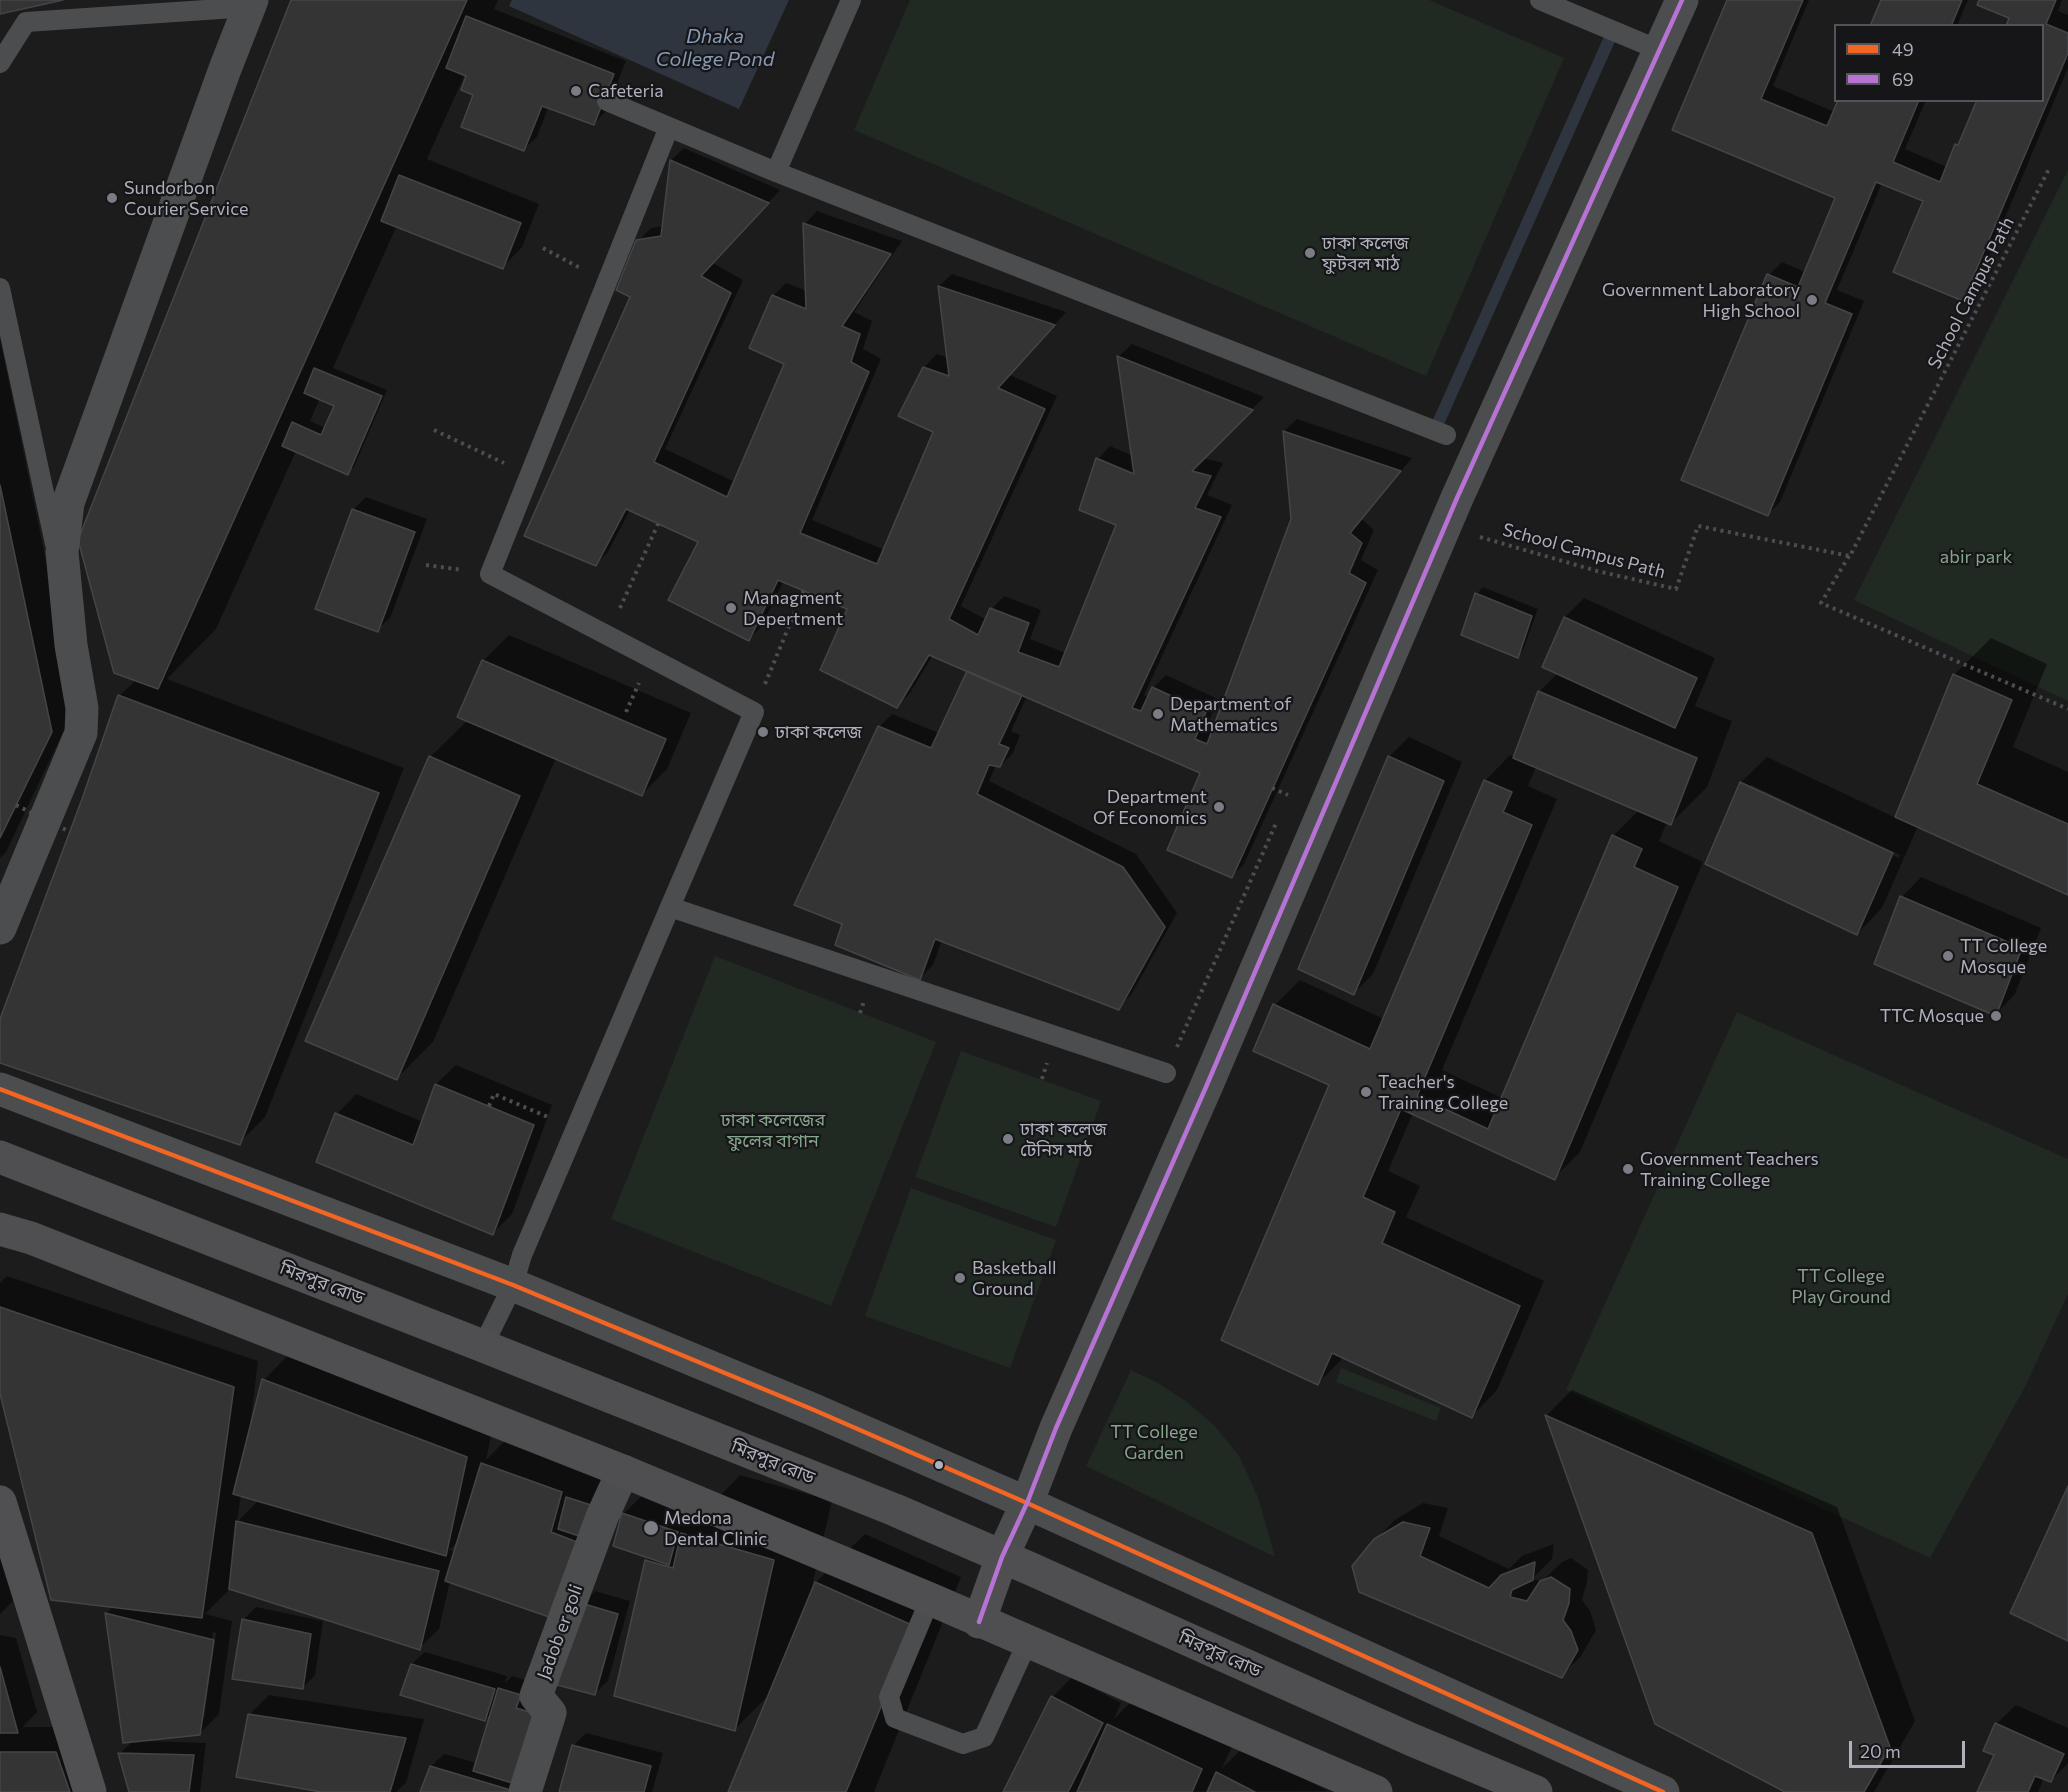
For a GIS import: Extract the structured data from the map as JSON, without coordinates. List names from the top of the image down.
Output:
{
  "streets": {
    "highway": ["মিরপুর রোড"],
    "street": ["Jadob er goli"],
    "path": ["School Campus Path"]
  },
  "water": ["Dhaka College Pond"],
  "parks": [
    "abir park",
    "ঢাকা কলেজের ফুলের বাগান",
    "TT College Play Ground",
    "TT College Garden"
  ],
  "places": [
    "Cafeteria",
    "Sundorbon Courier Service",
    "ঢাকা কলেজ ফুটবল মাঠ",
    "Government Laboratory High School",
    "Managment Depertment",
    "Department of Mathematics",
    "ঢাকা কলেজ",
    "Department Of Economics",
    "TT College Mosque",
    "TTC Mosque",
    "Teacher's Training College",
    "ঢাকা কলেজ টেনিস মাঠ",
    "Government Teachers Training College",
    "Basketball Ground",
    "Medona Dental Clinic"
  ],
  "lines": ["transit line 69", "transit line 49"],
  "legend": ["49", "69"],
  "scale_bar": "20 m"
}
